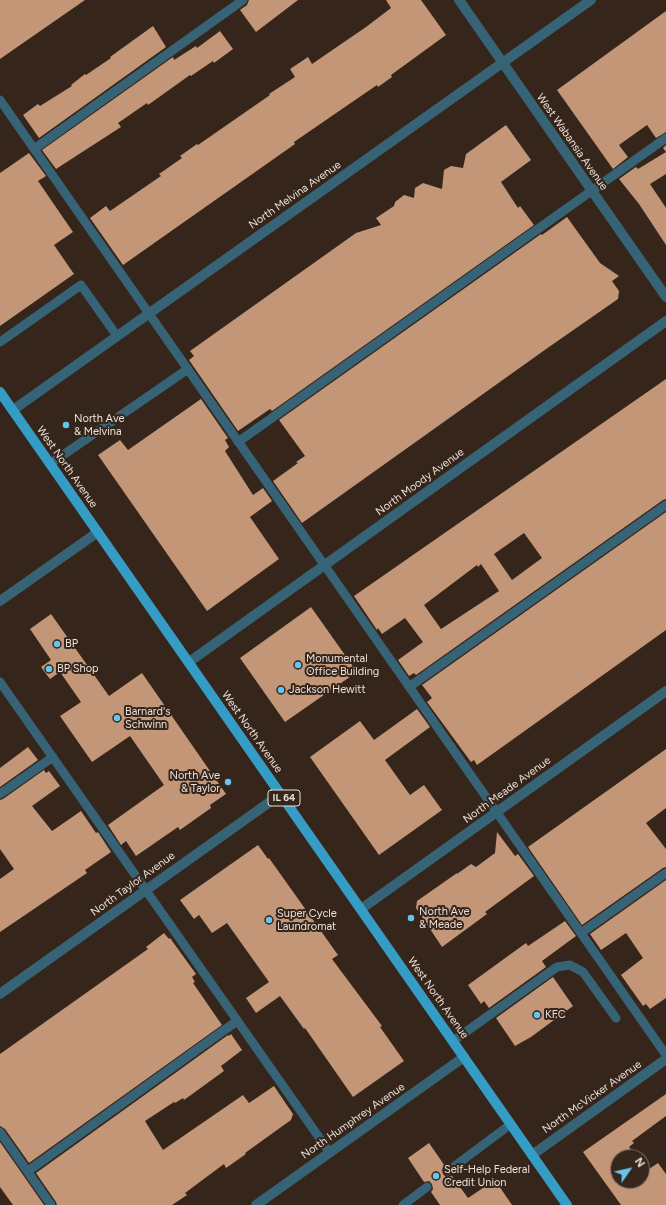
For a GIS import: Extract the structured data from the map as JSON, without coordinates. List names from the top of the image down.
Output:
{
  "streets": {
    "main road": ["West North Avenue", "IL 64"],
    "street": [
      "West Wabansia Avenue",
      "North Melvina Avenue",
      "North Moody Avenue",
      "North Meade Avenue",
      "North Taylor Avenue",
      "North McVicker Avenue",
      "North Humphrey Avenue"
    ]
  },
  "crossings": [
    ["West Wabansia Avenue", "North Melvina Avenue"],
    ["North Melvina Avenue", "West North Avenue"],
    ["West North Avenue", "North Moody Avenue"],
    ["West North Avenue", "North Meade Avenue"],
    ["West North Avenue", "North Taylor Avenue"],
    ["West North Avenue", "North McVicker Avenue"],
    ["West North Avenue", "North Humphrey Avenue"]
  ],
  "places": [
    "North Ave & Melvina",
    "BP",
    "Monumental Office Building",
    "BP Shop",
    "Jackson Hewitt",
    "Barnard's Schwinn",
    "North Ave & Taylor",
    "North Ave & Meade",
    "Super Cycle Laundromat",
    "KFC",
    "Self-Help Federal Credit Union"
  ],
  "north": "top right"
}
